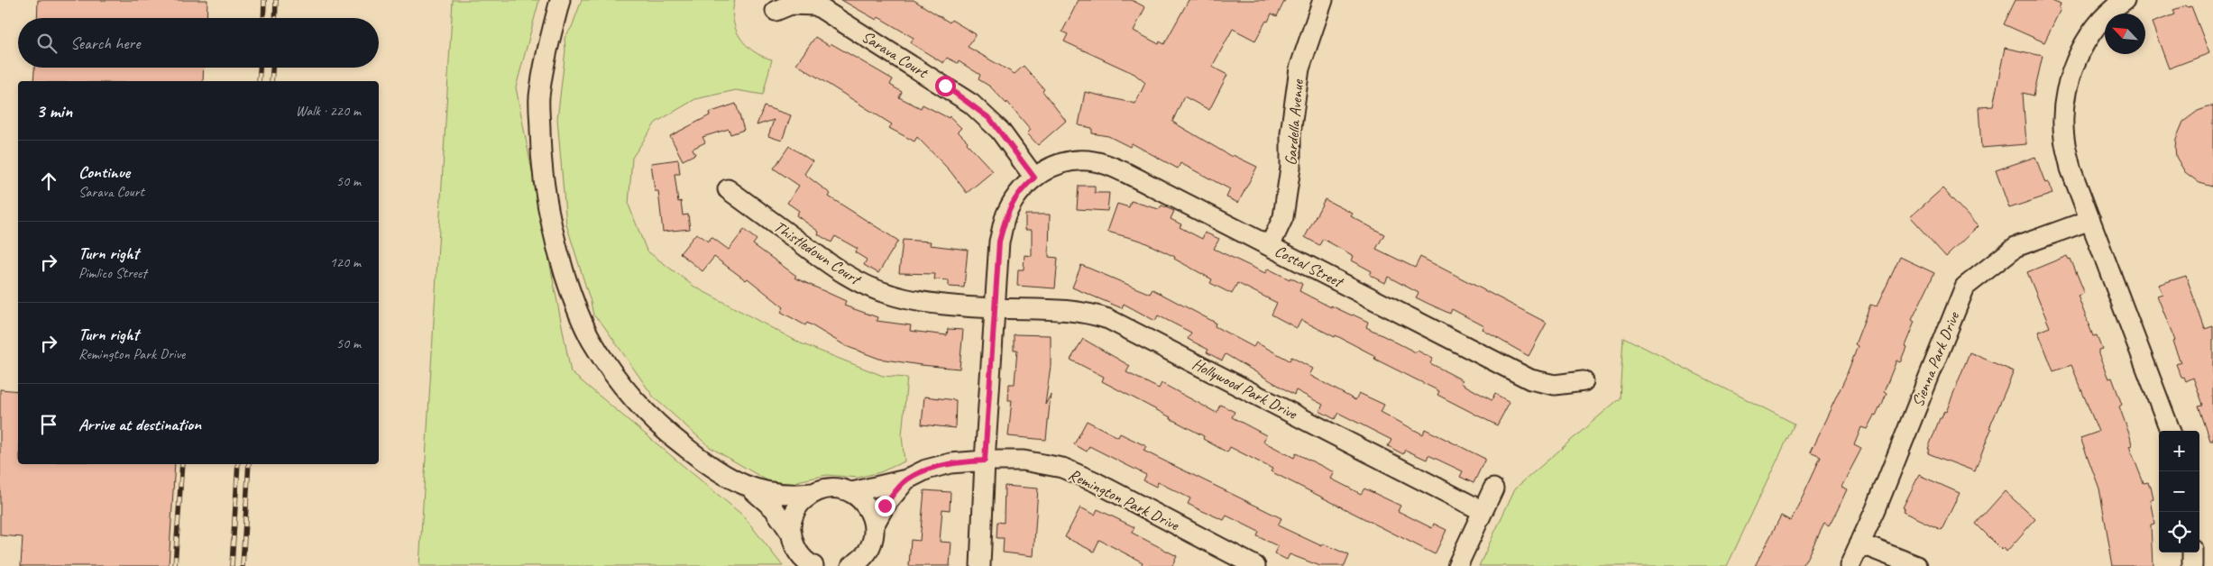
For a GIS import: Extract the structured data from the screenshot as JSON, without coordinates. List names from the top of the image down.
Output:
{
  "streets": {
    "street": [
      "Sarava Court",
      "Gardella Avenue",
      "Thistledown Court",
      "Costal Street",
      "Sienna Park Drive",
      "Hollywood Park Drive",
      "Remington Park Drive"
    ]
  },
  "crossings": [
    ["Sarava Court", "Costal Street"],
    ["Gardella Avenue", "Costal Street"],
    ["Thistledown Court", "Costal Street"],
    ["Thistledown Court", "Hollywood Park Drive"],
    ["Costal Street", "Hollywood Park Drive"],
    ["Costal Street", "Remington Park Drive"]
  ],
  "north": "top left",
  "page": {
    "search": "Search here",
    "heading": ["3 min", "Walk · 220 m"],
    "list": [
      ["Continue", "Sarava Court", "50 m"],
      ["Turn right", "Pimlico Street", "120 m"],
      ["Turn right", "Remington Park Drive", "50 m"],
      "Arrive at destination"
    ],
    "map_buttons": ["+", "−"]
  }
}
